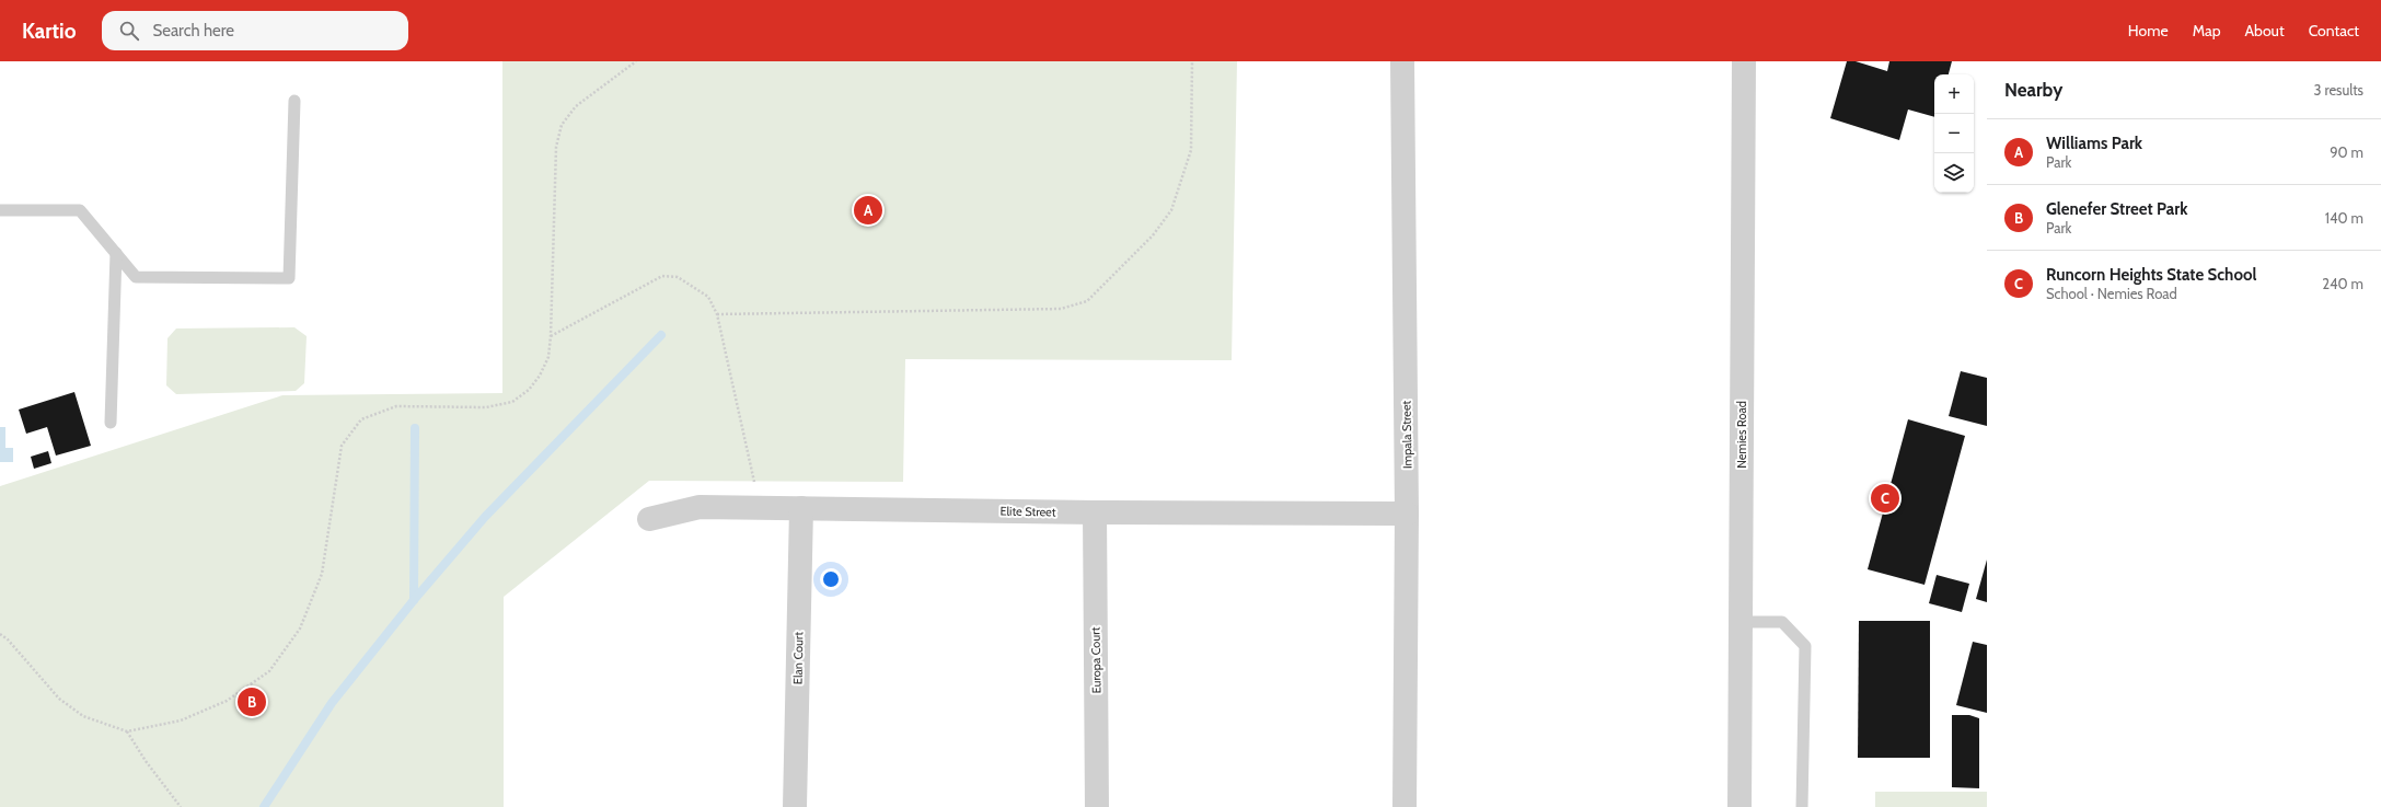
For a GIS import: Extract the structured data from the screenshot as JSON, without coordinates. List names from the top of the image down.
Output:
{
  "streets": {
    "street": [
      "Impala Street",
      "Nemies Road",
      "Elite Street",
      "Elan Court",
      "Europa Court"
    ]
  },
  "crossings": [
    ["Impala Street", "Elite Street"],
    ["Elite Street", "Elan Court"],
    ["Elite Street", "Europa Court"]
  ],
  "page": {
    "header": "Kartio",
    "search": "Search here",
    "nav": [
      "Home",
      "Map",
      "About",
      "Contact"
    ],
    "heading": ["Nearby", "3 results"],
    "map_buttons": ["+", "−"],
    "list": [
      {
        "mark": "A",
        "name": "Williams Park",
        "note": "Park",
        "value": "90 m"
      },
      {
        "mark": "B",
        "name": "Glenefer Street Park",
        "note": "Park",
        "value": "140 m"
      },
      {
        "mark": "C",
        "name": "Runcorn Heights State School",
        "note": "School · Nemies Road",
        "value": "240 m"
      }
    ],
    "pins": ["A", "C", "B"]
  }
}
